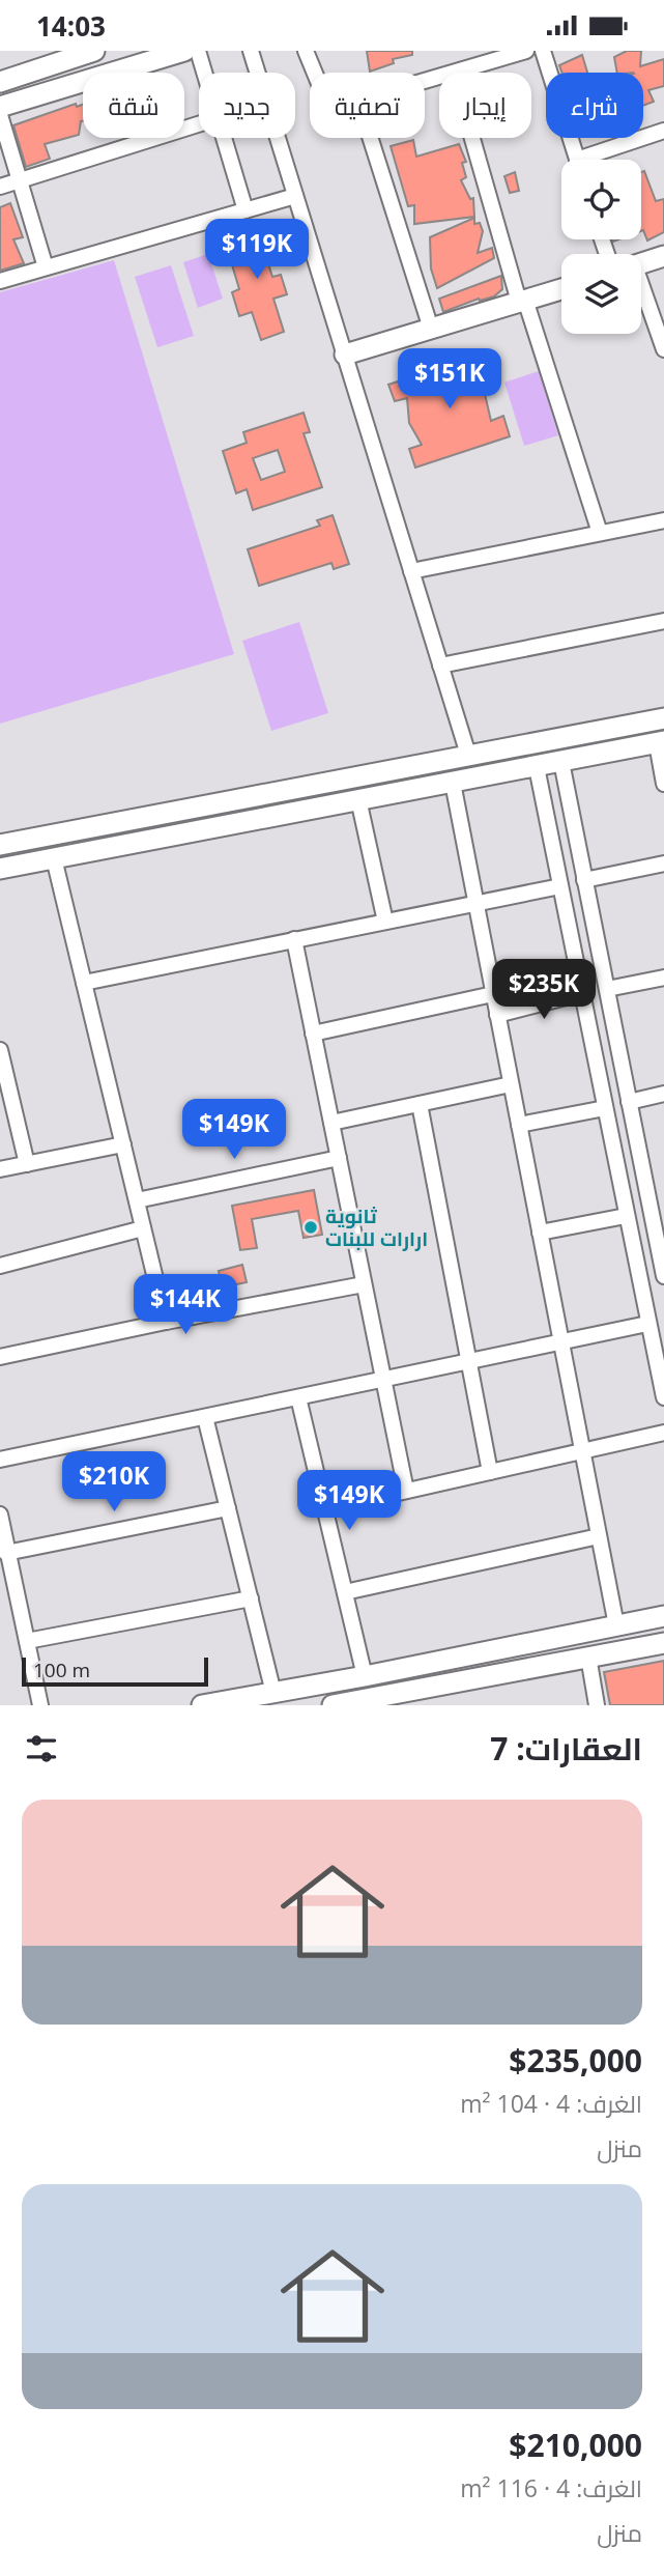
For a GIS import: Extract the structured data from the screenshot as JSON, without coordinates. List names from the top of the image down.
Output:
{
  "places": ["ثانوية ارارات للبنات"],
  "scale_bar": "100 m",
  "page": {
    "status": "14:03",
    "chip": [
      "شراء",
      "إيجار",
      "تصفية",
      "جديد",
      "شقة"
    ],
    "price": [
      "$119K",
      "$151K",
      "$235K",
      "$149K",
      "$144K",
      "$210K",
      "$149K"
    ],
    "scale": "100 m",
    "heading": "العقارات: 7",
    "list": [
      {
        "name": "$235,000",
        "note": "الغرف: 4 · 104 m² · منزل"
      },
      {
        "name": "$210,000",
        "note": "الغرف: 4 · 116 m² · منزل"
      }
    ]
  }
}
